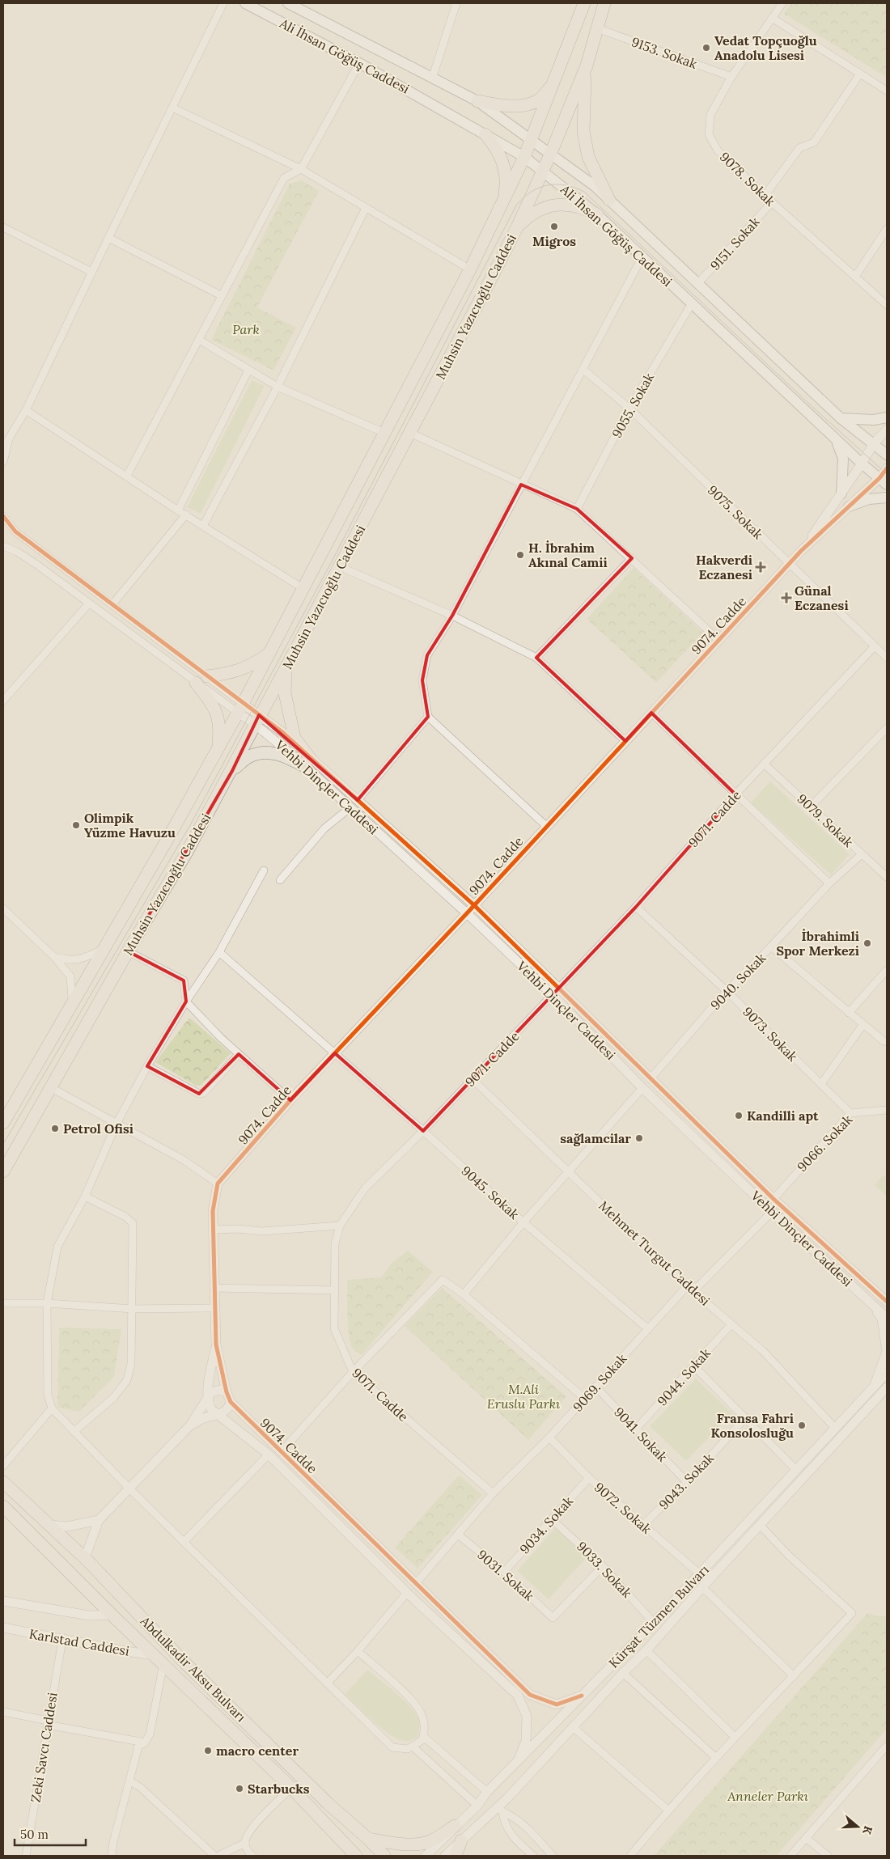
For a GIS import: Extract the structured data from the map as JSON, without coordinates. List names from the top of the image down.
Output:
{
  "streets": {
    "main road": ["Ali İhsan Göğüş Caddesi", "Muhsin Yazıcıoğlu Caddesi", "Abdulkadir Aksu Bulvarı"],
    "street": [
      "9153. Sokak",
      "9078. Sokak",
      "9151. Sokak",
      "9055. Sokak",
      "9075. Sokak",
      "9074. Cadde",
      "Vehbi Dinçler Caddesi",
      "9071. Cadde",
      "9079. Sokak",
      "9040. Sokak",
      "9073. Sokak",
      "9066. Sokak",
      "9045. Sokak",
      "Mehmet Turgut Caddesi",
      "9044. Sokak",
      "9069. Sokak",
      "9041. Sokak",
      "9043. Sokak",
      "9072. Sokak",
      "9034. Sokak",
      "9033. Sokak",
      "9031. Sokak",
      "Kürşat Tüzmen Bulvarı",
      "Karlstad Caddesi",
      "Zeki Savcı Caddesi"
    ]
  },
  "crossings": [
    ["9153. Sokak", "9078. Sokak"],
    ["9153. Sokak", "Muhsin Yazıcıoğlu Caddesi"],
    ["Ali İhsan Göğüş Caddesi", "9151. Sokak"],
    ["Ali İhsan Göğüş Caddesi", "Muhsin Yazıcıoğlu Caddesi"],
    ["Ali İhsan Göğüş Caddesi", "9055. Sokak"],
    ["9078. Sokak", "9151. Sokak"],
    ["Muhsin Yazıcıoğlu Caddesi", "Vehbi Dinçler Caddesi"],
    ["9055. Sokak", "9075. Sokak"],
    ["9075. Sokak", "9074. Cadde"],
    ["9075. Sokak", "9071. Cadde"],
    ["9074. Cadde", "Vehbi Dinçler Caddesi"],
    ["9074. Cadde", "9045. Sokak"],
    ["9074. Cadde", "9069. Sokak"],
    ["9074. Cadde", "Kürşat Tüzmen Bulvarı"],
    ["Vehbi Dinçler Caddesi", "9071. Cadde"],
    ["Vehbi Dinçler Caddesi", "9069. Sokak"],
    ["9071. Cadde", "9079. Sokak"],
    ["9071. Cadde", "9073. Sokak"],
    ["9071. Cadde", "9045. Sokak"],
    ["9071. Cadde", "Mehmet Turgut Caddesi"],
    ["9071. Cadde", "9069. Sokak"],
    ["9079. Sokak", "9040. Sokak"],
    ["9040. Sokak", "9073. Sokak"],
    ["9073. Sokak", "9066. Sokak"],
    ["9045. Sokak", "9069. Sokak"],
    ["Mehmet Turgut Caddesi", "9044. Sokak"],
    ["Mehmet Turgut Caddesi", "9069. Sokak"],
    ["Mehmet Turgut Caddesi", "Kürşat Tüzmen Bulvarı"],
    ["9044. Sokak", "9041. Sokak"],
    ["9069. Sokak", "9041. Sokak"],
    ["9069. Sokak", "9072. Sokak"],
    ["9069. Sokak", "9031. Sokak"],
    ["9041. Sokak", "9043. Sokak"],
    ["9043. Sokak", "9072. Sokak"],
    ["9072. Sokak", "9034. Sokak"],
    ["9072. Sokak", "Kürşat Tüzmen Bulvarı"],
    ["9034. Sokak", "9033. Sokak"],
    ["9034. Sokak", "9031. Sokak"],
    ["9033. Sokak", "9031. Sokak"],
    ["9033. Sokak", "Kürşat Tüzmen Bulvarı"],
    ["Karlstad Caddesi", "Abdulkadir Aksu Bulvarı"],
    ["Karlstad Caddesi", "Zeki Savcı Caddesi"]
  ],
  "parks": ["Park", "M.Ali Eruslu Parkı", "Anneler Parkı"],
  "places": {
    "other": [
      "Vedat Topçuoğlu Anadolu Lisesi",
      "Migros",
      "H. İbrahim Akınal Camii",
      "Olimpik Yüzme Havuzu",
      "İbrahimli Spor Merkezi",
      "Kandilli apt",
      "Petrol Ofisi",
      "sağlamcilar",
      "Fransa Fahri Konsolosluğu",
      "macro center",
      "Starbucks"
    ],
    "health": ["Hakverdi Eczanesi", "Günal Eczanesi"]
  },
  "scale_bar": "50 m",
  "north": "right"
}
